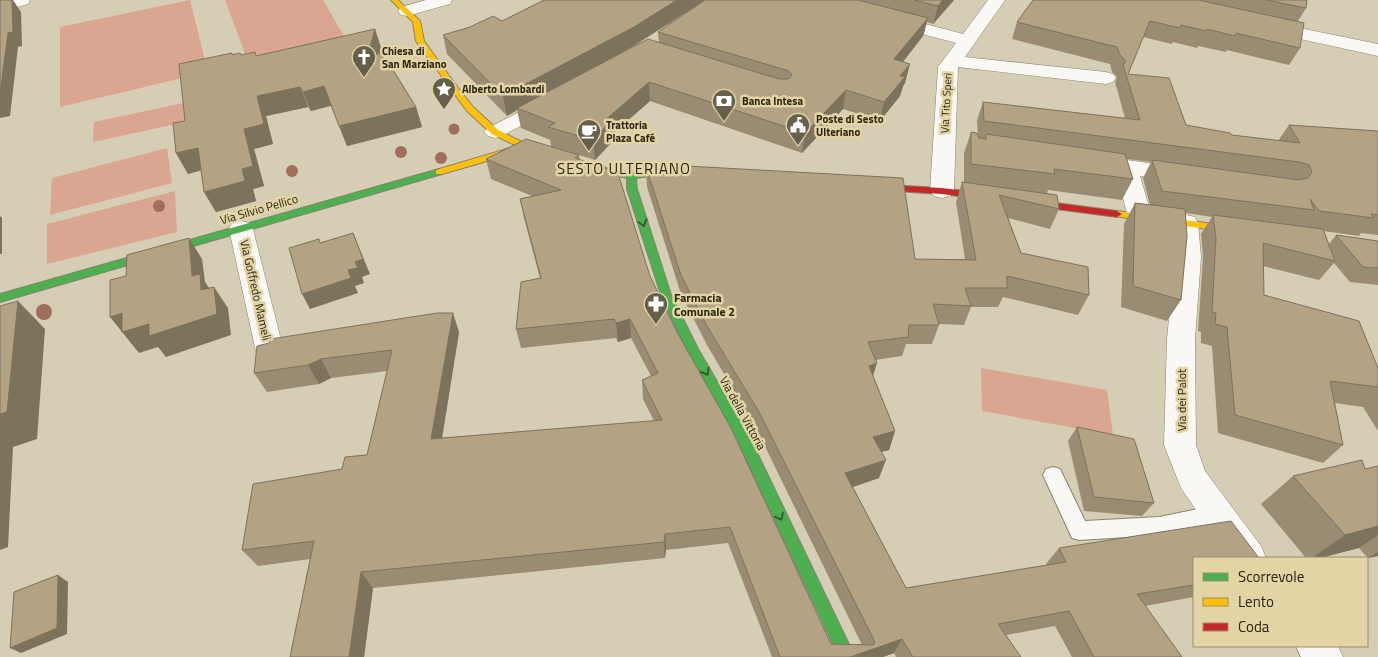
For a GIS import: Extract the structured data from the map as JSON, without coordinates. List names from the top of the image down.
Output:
{
  "streets": {
    "street": [
      "Via Tito Speri",
      "Via Silvio Pellico",
      "Via Goffredo Mameli",
      "Via dei Palot",
      "Via della Vittoria"
    ]
  },
  "crossings": [
    ["Via Silvio Pellico", "Via Goffredo Mameli"]
  ],
  "one_way": ["Via della Vittoria"],
  "districts": ["SESTO ULTERIANO"],
  "places": {
    "church": ["Chiesa di San Marziano"],
    "place": ["Alberto Lombardi"],
    "bank": ["Banca Intesa"],
    "public building": ["Poste di Sesto Ulteriano"],
    "cafe": ["Trattoria Plaza Café"],
    "pharmacy": ["Farmacia Comunale 2"]
  },
  "legend": ["Scorrevole", "Lento", "Coda"]
}
